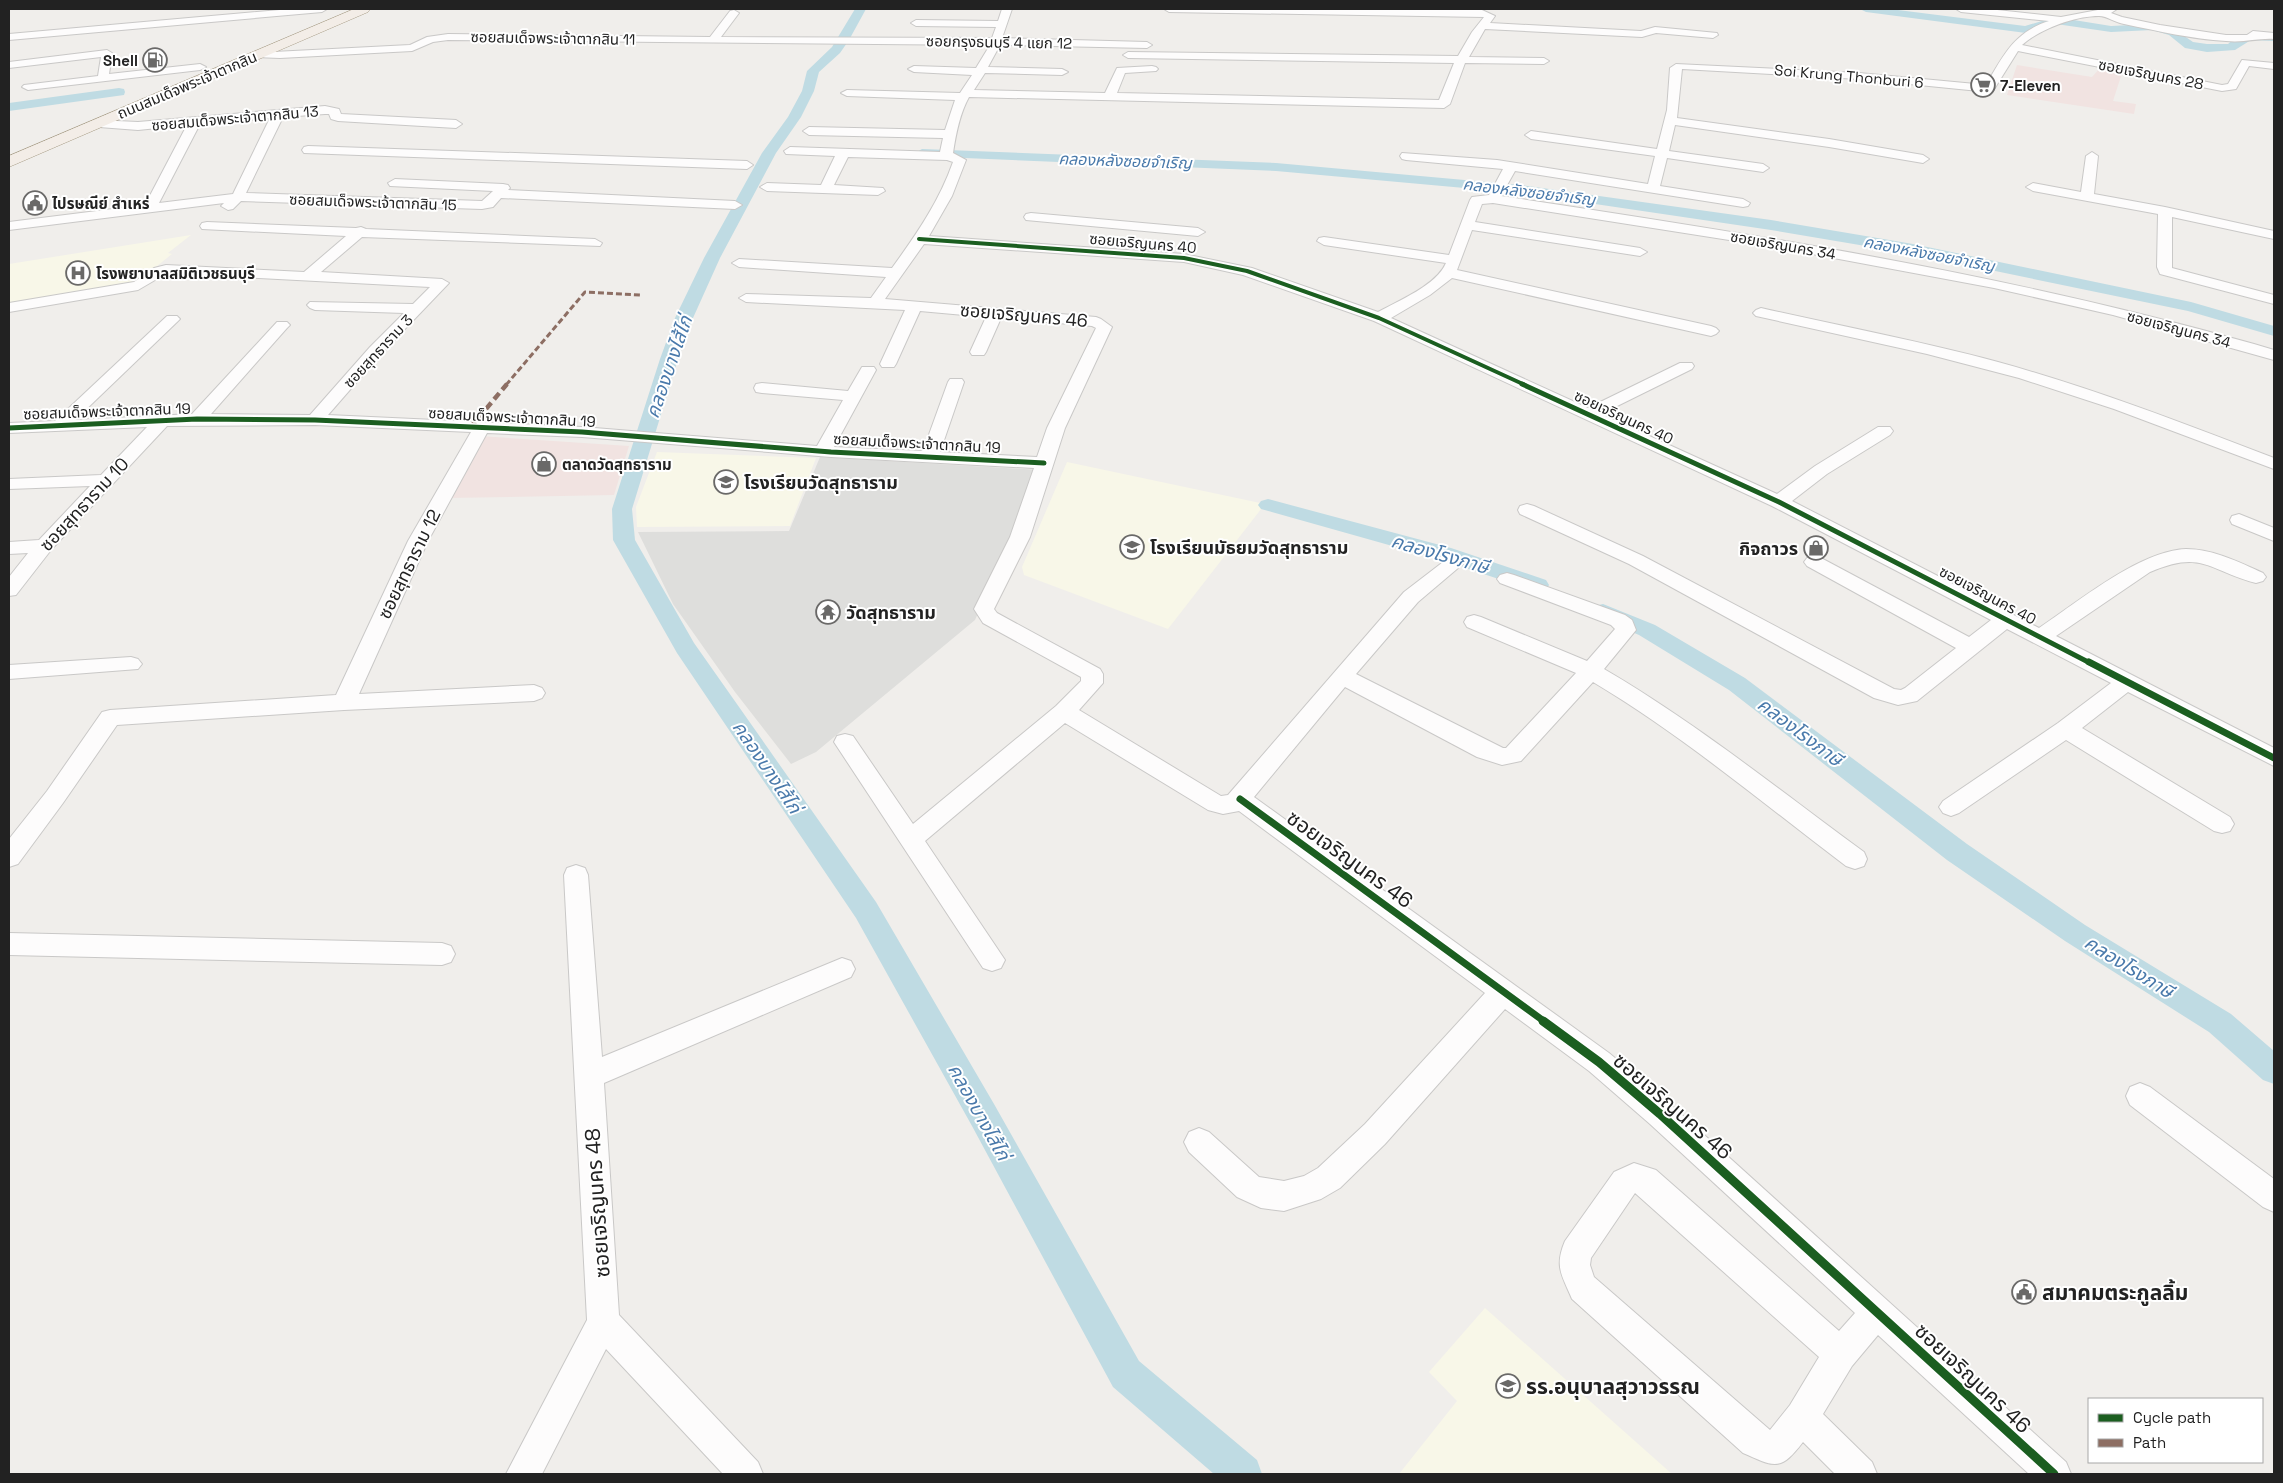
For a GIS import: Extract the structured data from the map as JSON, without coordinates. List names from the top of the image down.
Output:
{
  "streets": {
    "main road": ["ถนนสมเด็จพระเจ้าตากสิน"],
    "street": [
      "ซอยสมเด็จพระเจ้าตากสิน 11",
      "ซอยกรุงธนบุรี 4 แยก 12",
      "ซอยเจริญนคร 28",
      "Soi Krung Thonburi 6",
      "ซอยสมเด็จพระเจ้าตากสิน 13",
      "ซอยสมเด็จพระเจ้าตากสิน 15",
      "ซอยเจริญนคร 40",
      "ซอยเจริญนคร 34",
      "ซอยเจริญนคร 46",
      "ซอยสุทธาราม 3",
      "ซอยสมเด็จพระเจ้าตากสิน 19",
      "ซอยสุทธาราม 10",
      "ซอยสุทธาราม 12",
      "ซอยเจริญนคร 48"
    ]
  },
  "crossings": [
    ["ซอยสมเด็จพระเจ้าตากสิน 11", "ซอยกรุงธนบุรี 4 แยก 12"],
    ["ซอยสมเด็จพระเจ้าตากสิน 11", "ถนนสมเด็จพระเจ้าตากสิน"],
    ["ซอยเจริญนคร 28", "Soi Krung Thonburi 6"],
    ["ถนนสมเด็จพระเจ้าตากสิน", "ซอยสมเด็จพระเจ้าตากสิน 13"],
    ["ซอยเจริญนคร 46", "ซอยสมเด็จพระเจ้าตากสิน 19"],
    ["ซอยสุทธาราม 3", "ซอยสมเด็จพระเจ้าตากสิน 19"],
    ["ซอยสมเด็จพระเจ้าตากสิน 19", "ซอยสุทธาราม 10"],
    ["ซอยสมเด็จพระเจ้าตากสิน 19", "ซอยสุทธาราม 12"]
  ],
  "water": ["คลองหลังซอยจำเริญ", "คลองบางไส้ไก่", "คลองโรงภาษี"],
  "places": {
    "fuel station": ["Shell"],
    "supermarket": ["7-Eleven"],
    "public building": ["ไปรษณีย์ สำเหร่", "สมาคมตระกูลลิ้ม"],
    "hospital": ["โรงพยาบาลสมิติเวชธนบุรี"],
    "shop": ["ตลาดวัดสุทธาราม", "กิจถาวร"],
    "school or university": ["โรงเรียนวัดสุทธาราม", "โรงเรียนมัธยมวัดสุทธาราม", "รร.อนุบาลสุวาวรรณ"],
    "temple": ["วัดสุทธาราม"]
  },
  "legend": ["Cycle path", "Path"]
}
